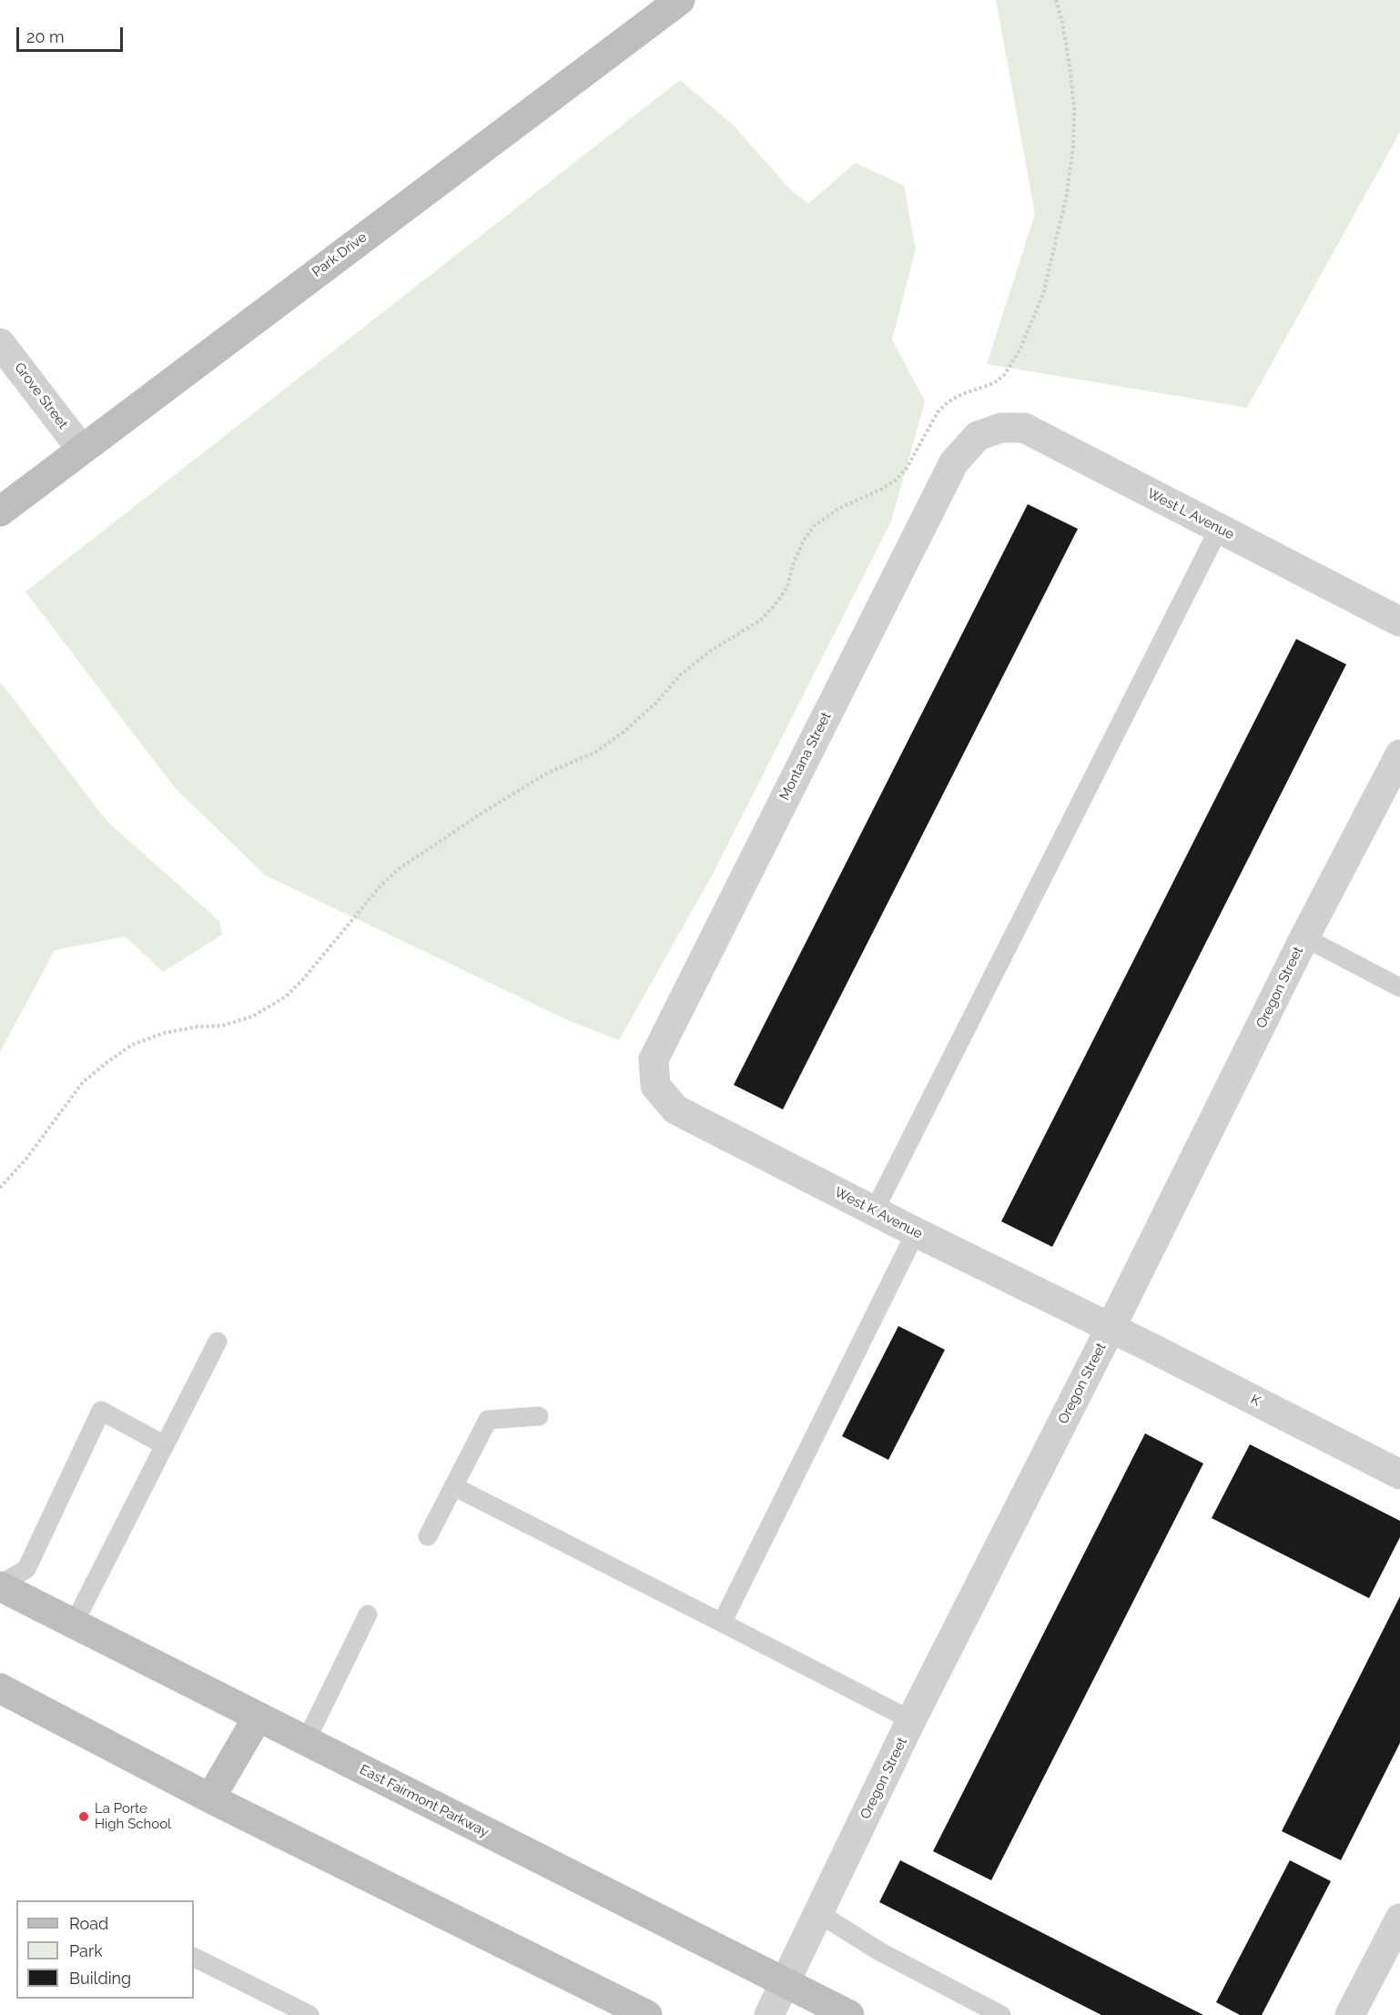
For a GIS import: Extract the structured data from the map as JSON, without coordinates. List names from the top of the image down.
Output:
{
  "streets": {
    "street": [
      "Park Drive",
      "Grove Street",
      "West L Avenue",
      "Montana Street",
      "Oregon Street",
      "West K Avenue",
      "K",
      "East Fairmont Parkway"
    ]
  },
  "crossings": [
    ["Park Drive", "Grove Street"],
    ["West L Avenue", "Montana Street"],
    ["Montana Street", "West K Avenue"],
    ["Oregon Street", "West K Avenue"],
    ["Oregon Street", "K"],
    ["Oregon Street", "East Fairmont Parkway"],
    ["West K Avenue", "K"]
  ],
  "places": ["La Porte High School"],
  "legend": ["Road", "Park", "Building"],
  "scale_bar": "20 m"
}
